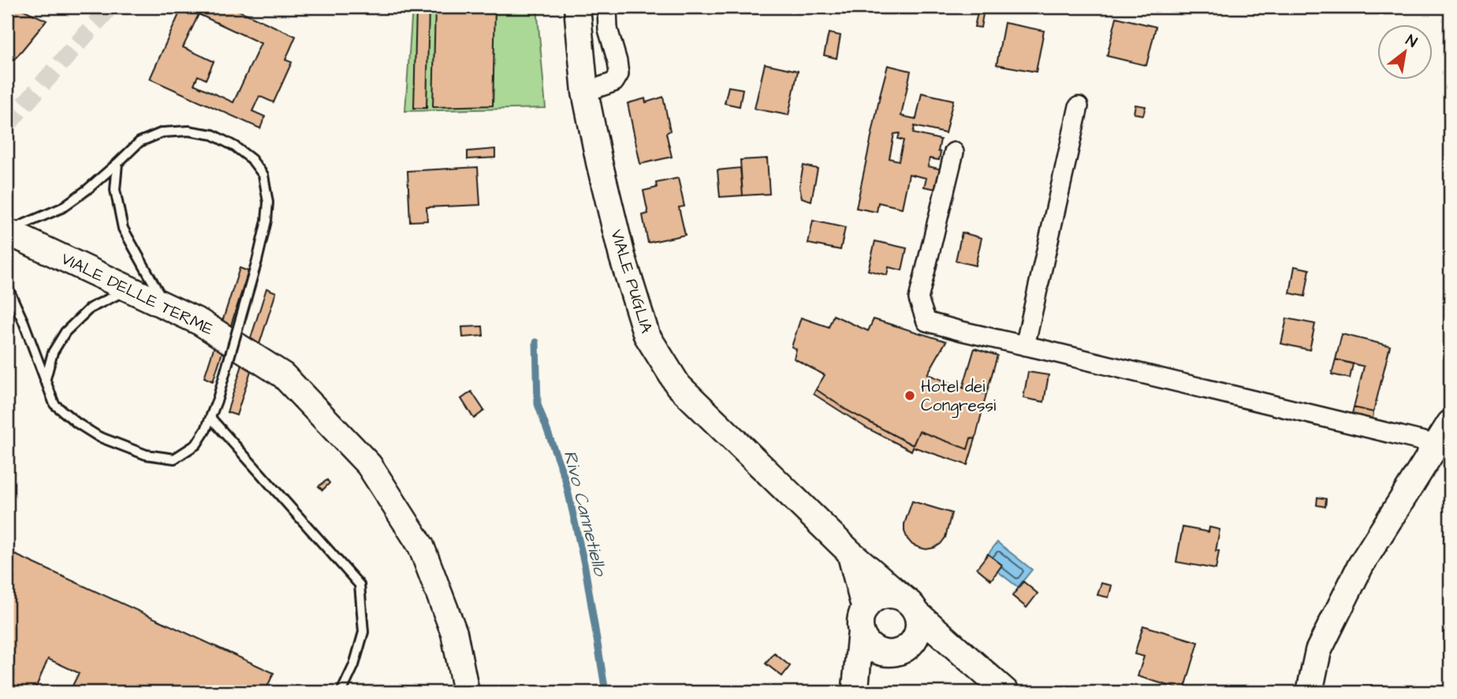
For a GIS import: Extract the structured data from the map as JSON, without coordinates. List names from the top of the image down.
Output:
{
  "streets": {
    "main road": ["VIALE PUGLIA", "VIALE DELLE TERME"]
  },
  "water": ["Rivo Cannetiello"],
  "places": ["Hotel dei Congressi"],
  "north": "top right"
}
